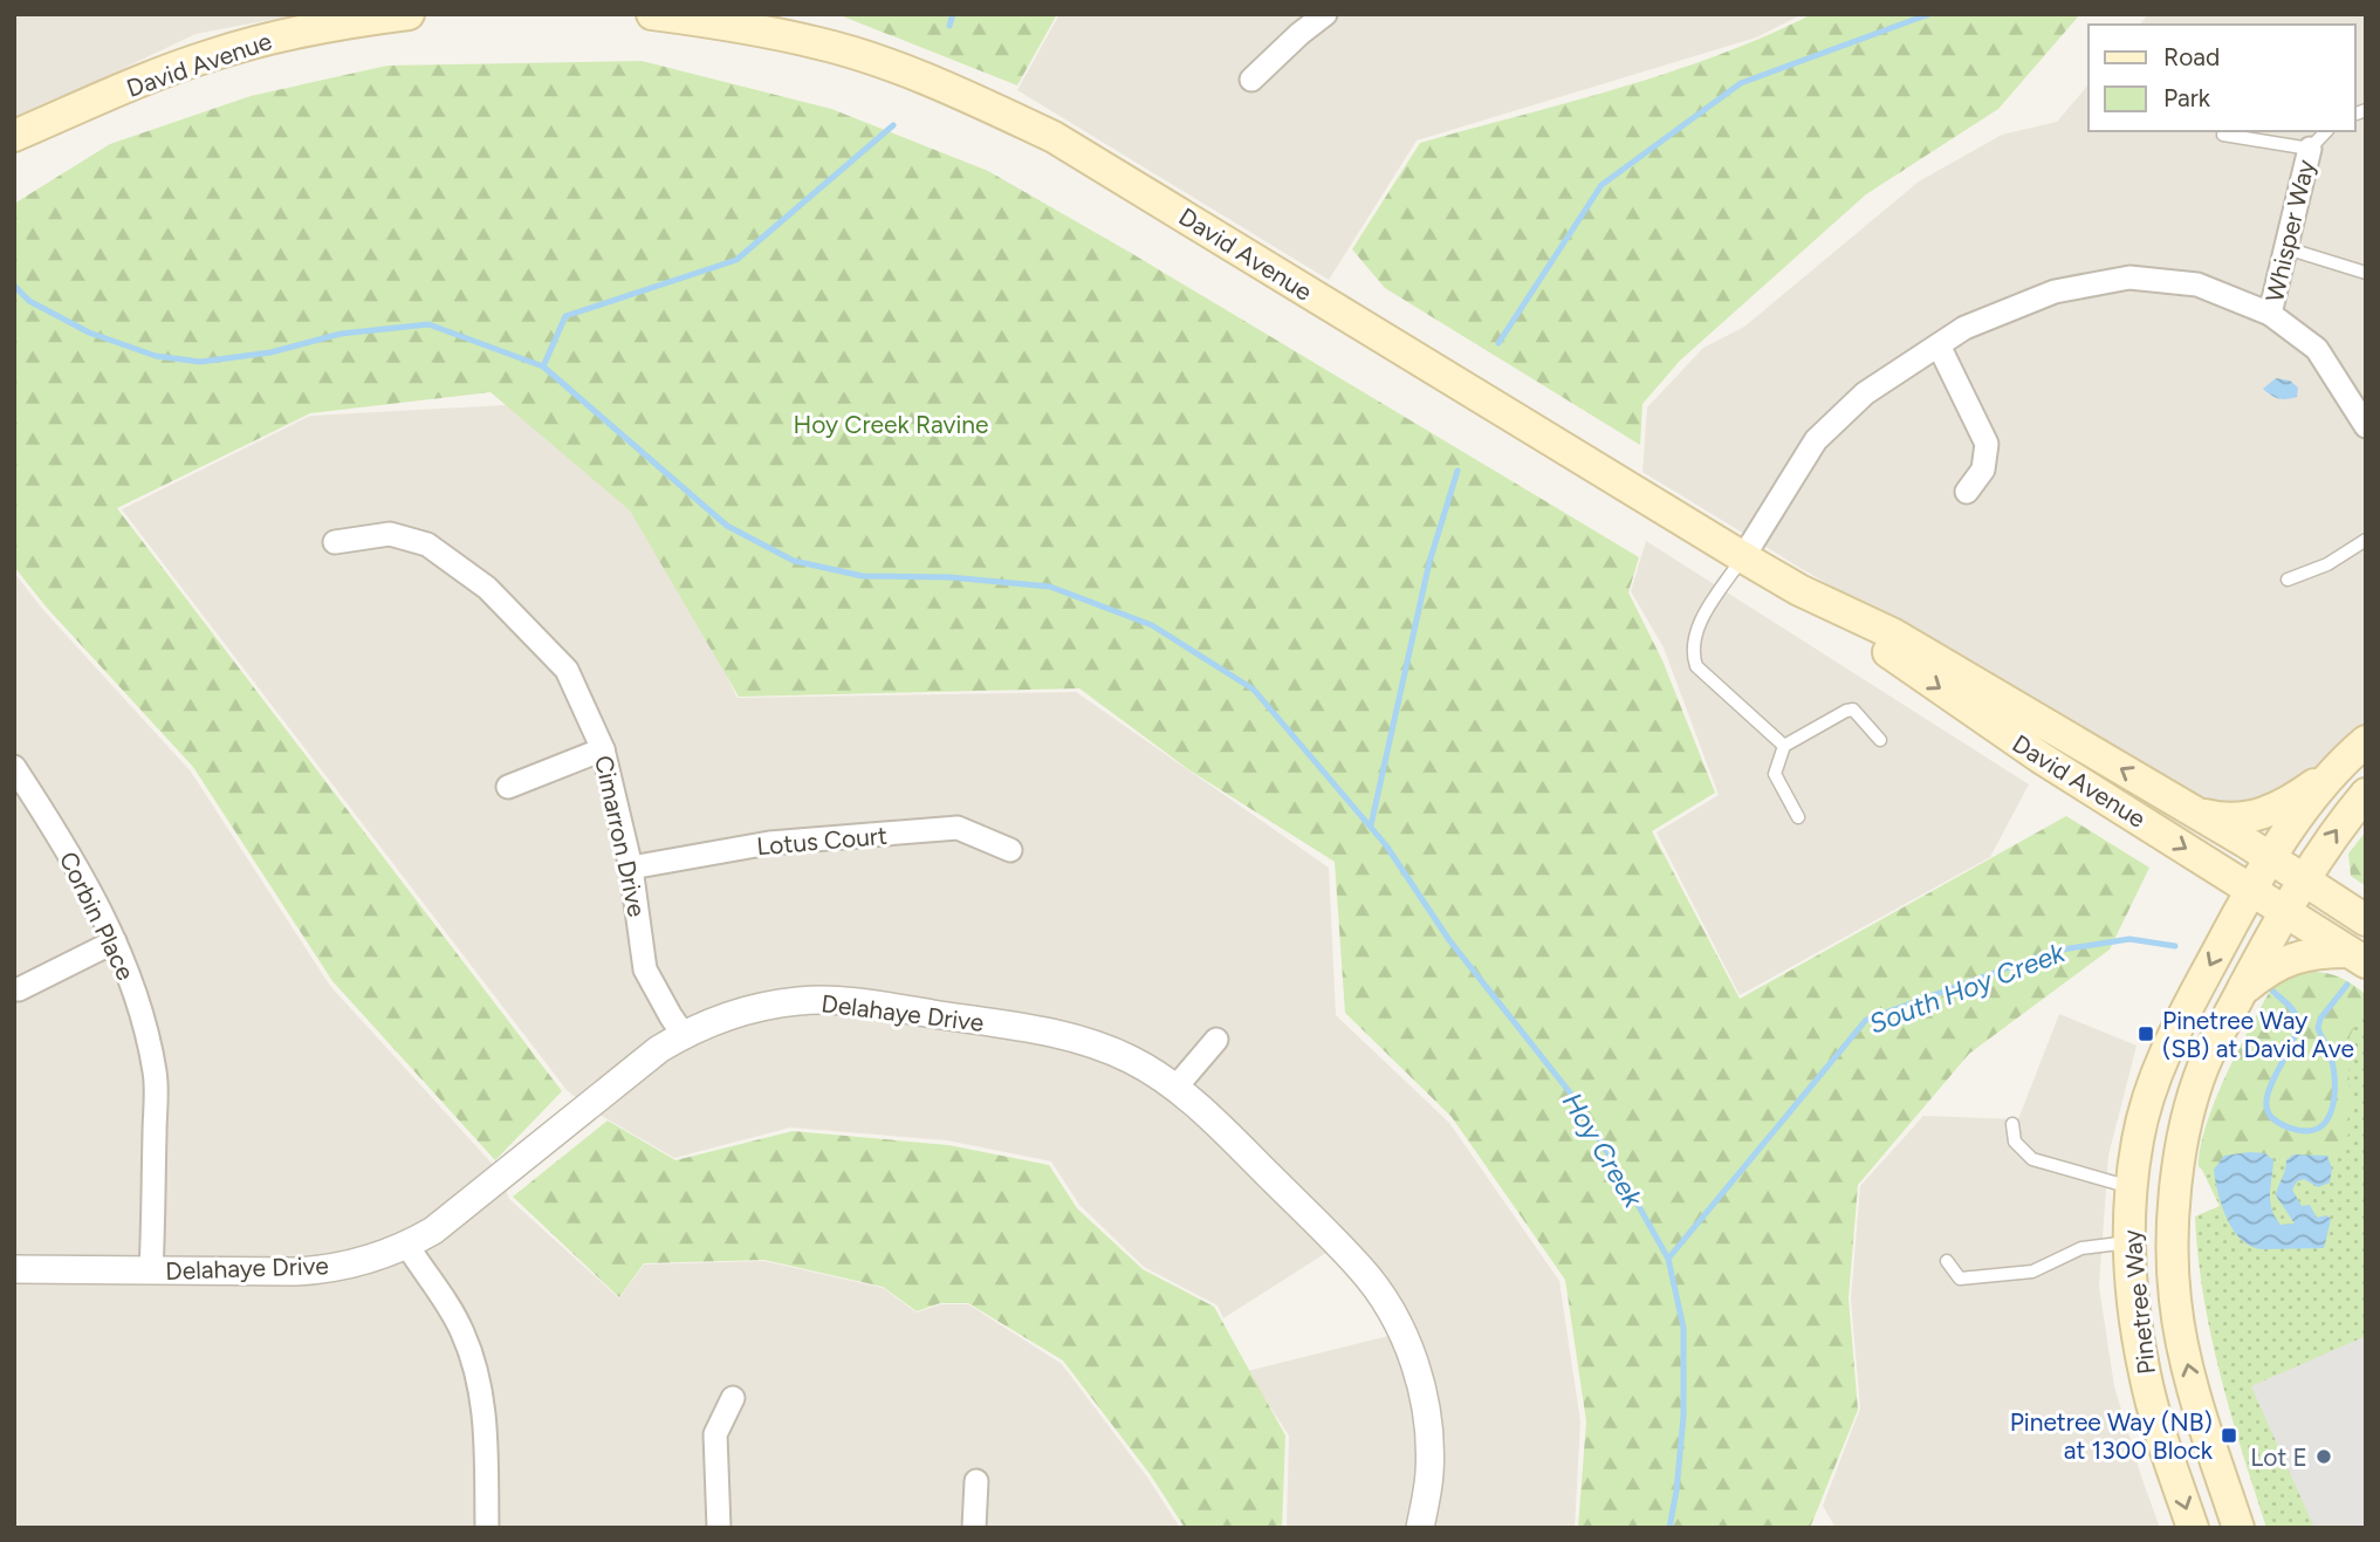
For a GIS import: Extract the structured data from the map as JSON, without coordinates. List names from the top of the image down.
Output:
{
  "streets": {
    "main road": ["David Avenue", "Pinetree Way"],
    "street": [
      "Whisper Way",
      "Cimarron Drive",
      "Lotus Court",
      "Corbin Place",
      "Delahaye Drive"
    ]
  },
  "crossings": [
    ["David Avenue", "Pinetree Way"],
    ["Cimarron Drive", "Lotus Court"],
    ["Cimarron Drive", "Delahaye Drive"],
    ["Corbin Place", "Delahaye Drive"]
  ],
  "water": ["South Hoy Creek", "Hoy Creek"],
  "parks": ["Hoy Creek Ravine"],
  "places": {
    "transit": ["Pinetree Way (SB) at David Ave", "Pinetree Way (NB) at 1300 Block"],
    "other": ["Lot E"]
  },
  "legend": ["Road", "Park"]
}
